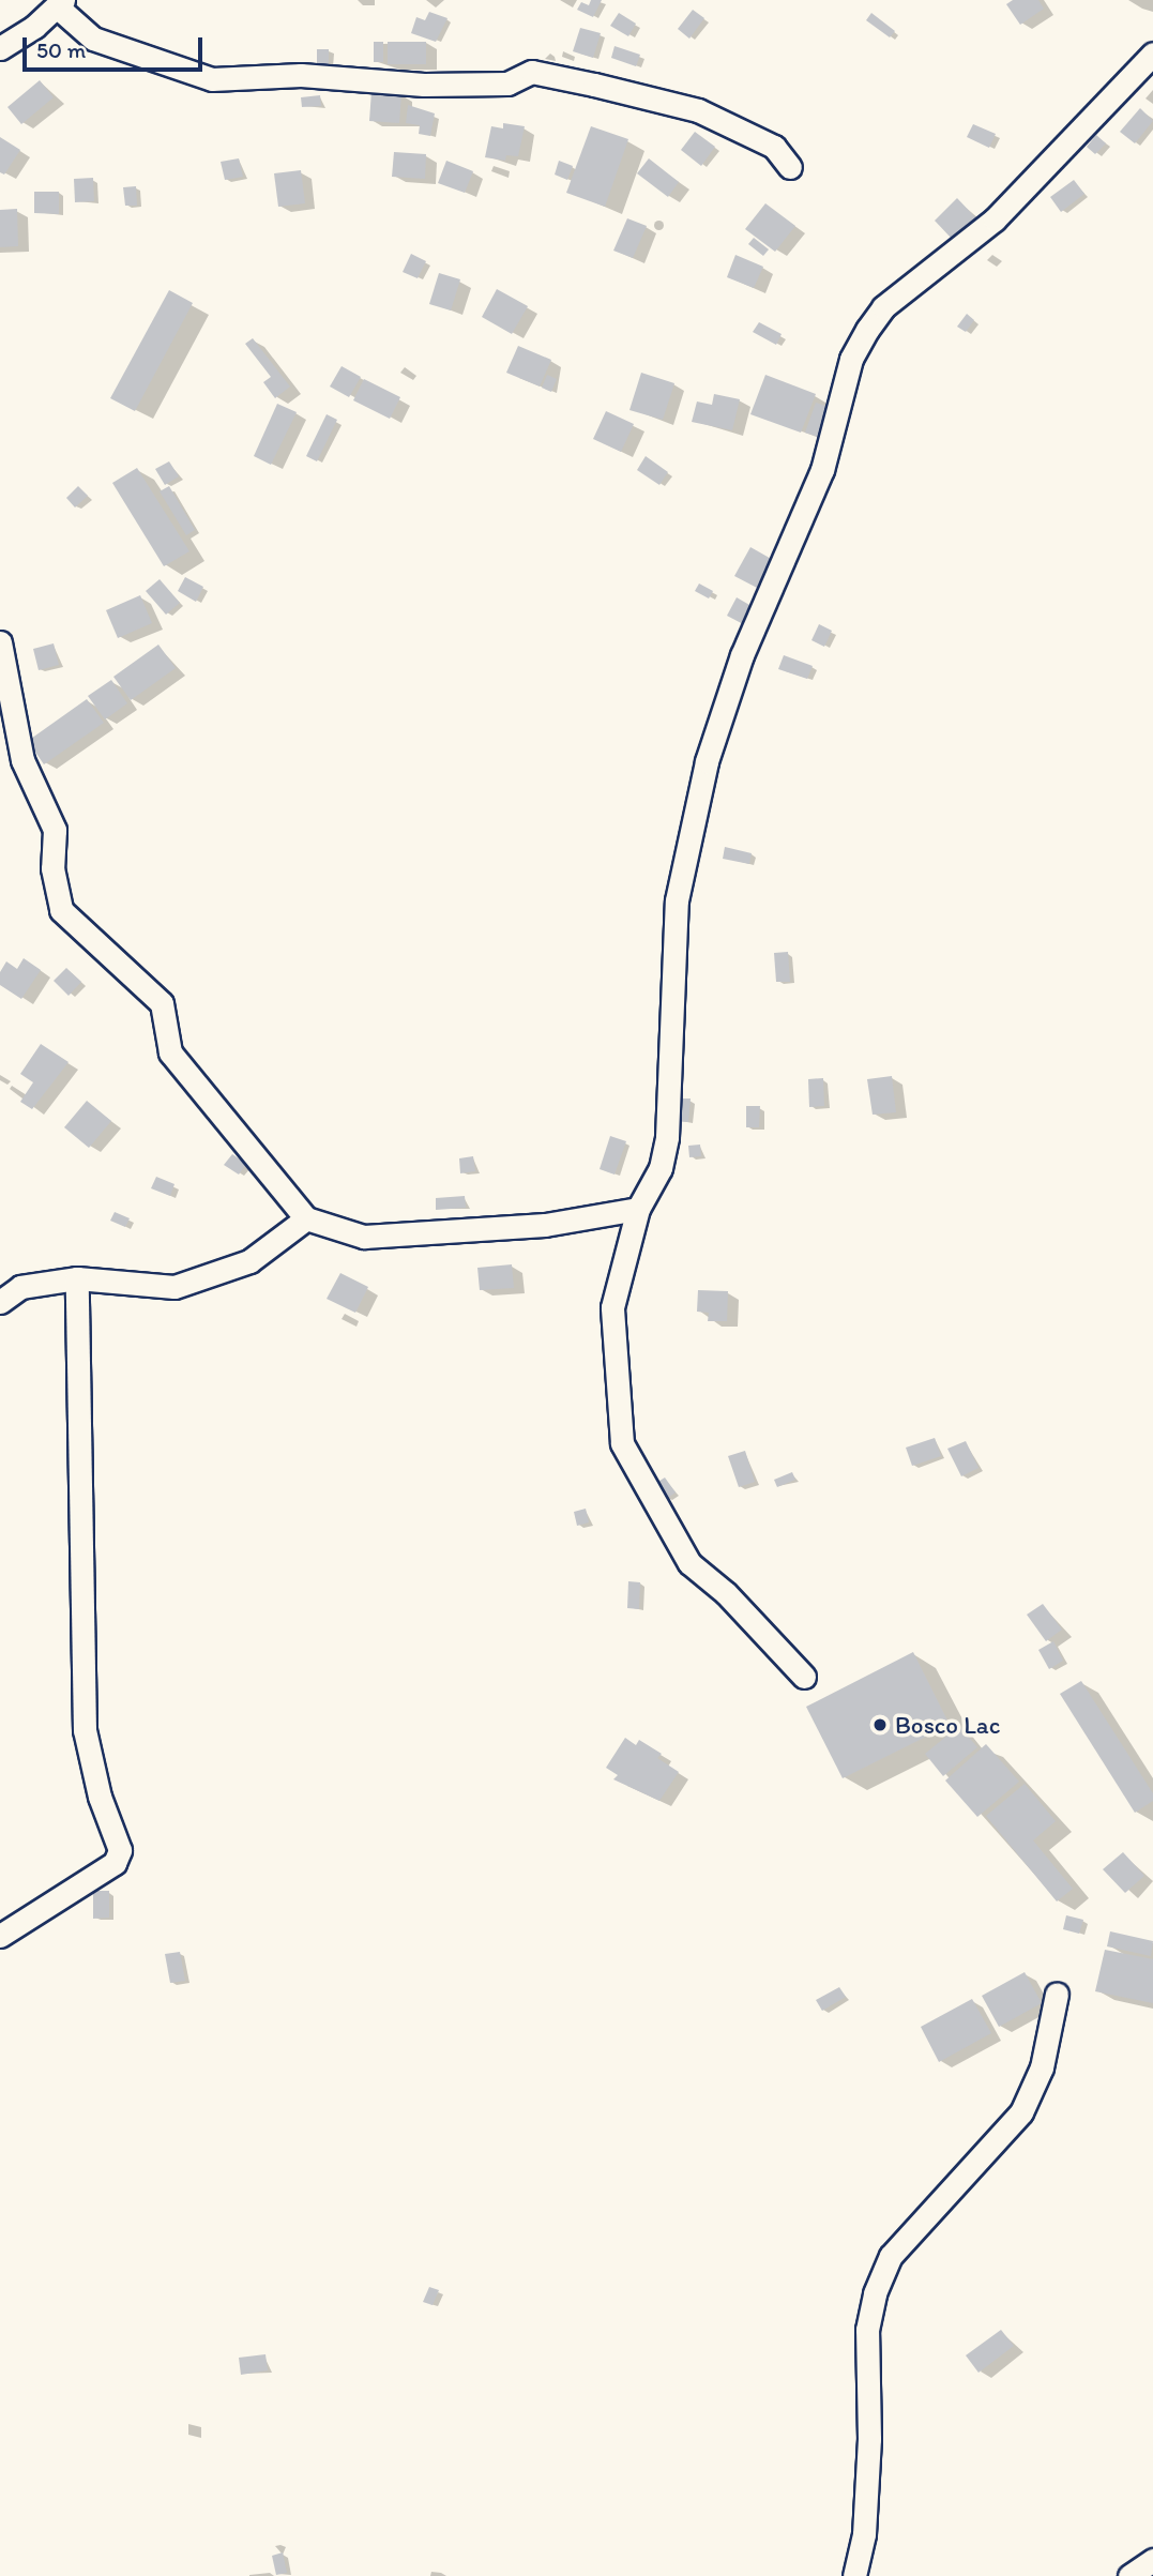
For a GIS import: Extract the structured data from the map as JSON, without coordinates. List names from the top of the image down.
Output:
{
  "places": ["Bosco Lac"],
  "scale_bar": "50 m"
}
